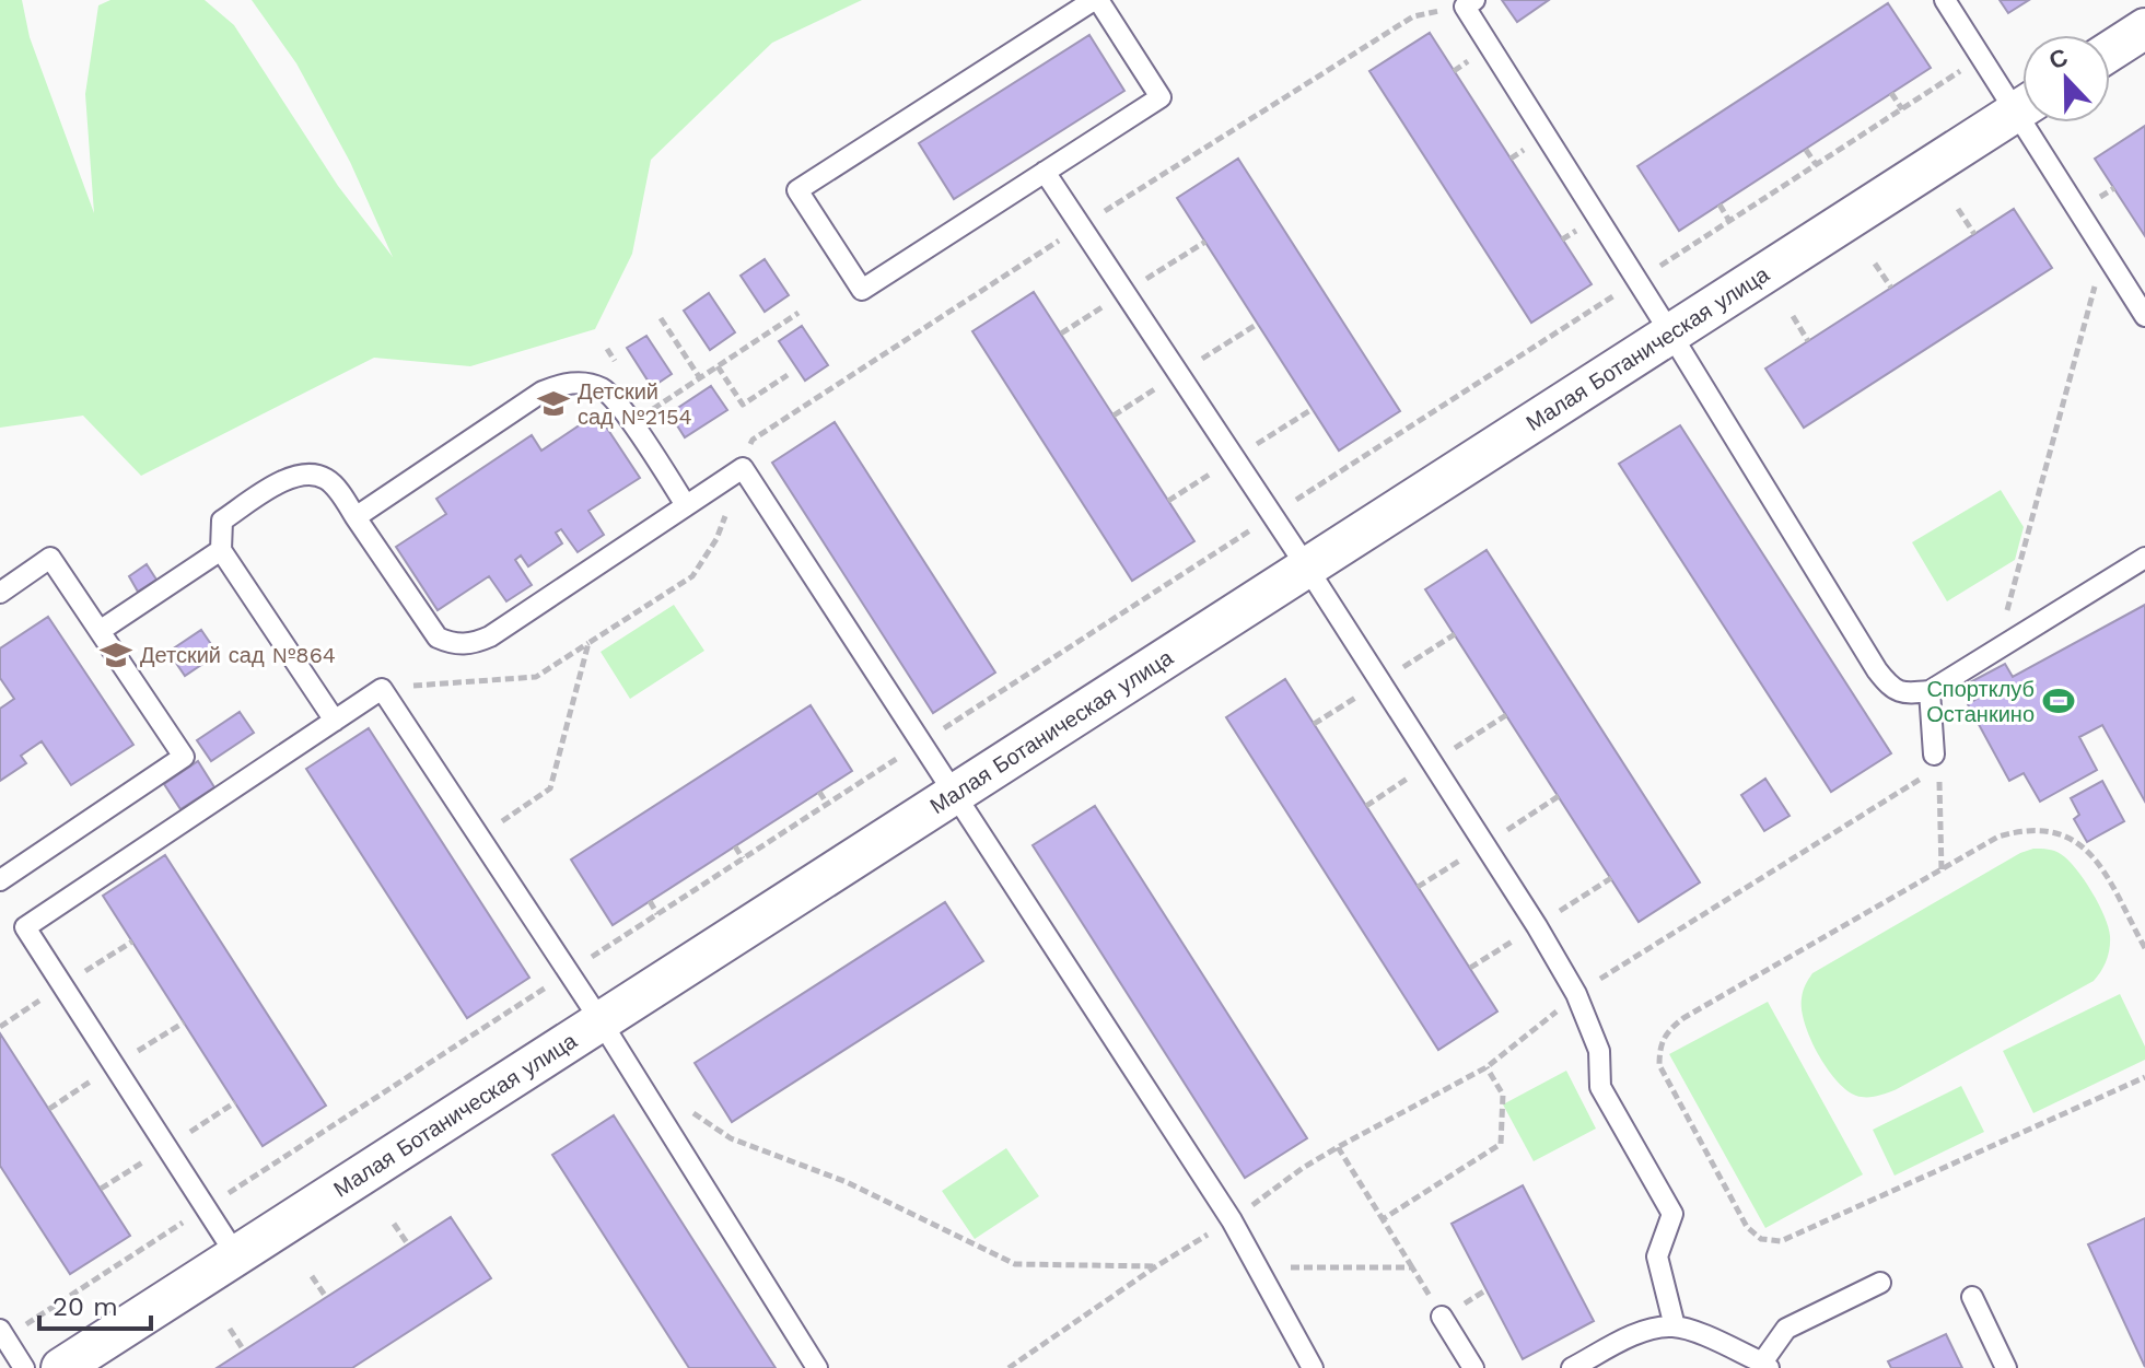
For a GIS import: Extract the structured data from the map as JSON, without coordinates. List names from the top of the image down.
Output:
{
  "streets": {
    "street": ["Малая Ботаническая улица"]
  },
  "places": {
    "school or university": ["Детский сад №2154", "Детский сад №864"],
    "sports": ["Спортклуб Останкино"]
  },
  "scale_bar": "20 m",
  "north": "top"
}
